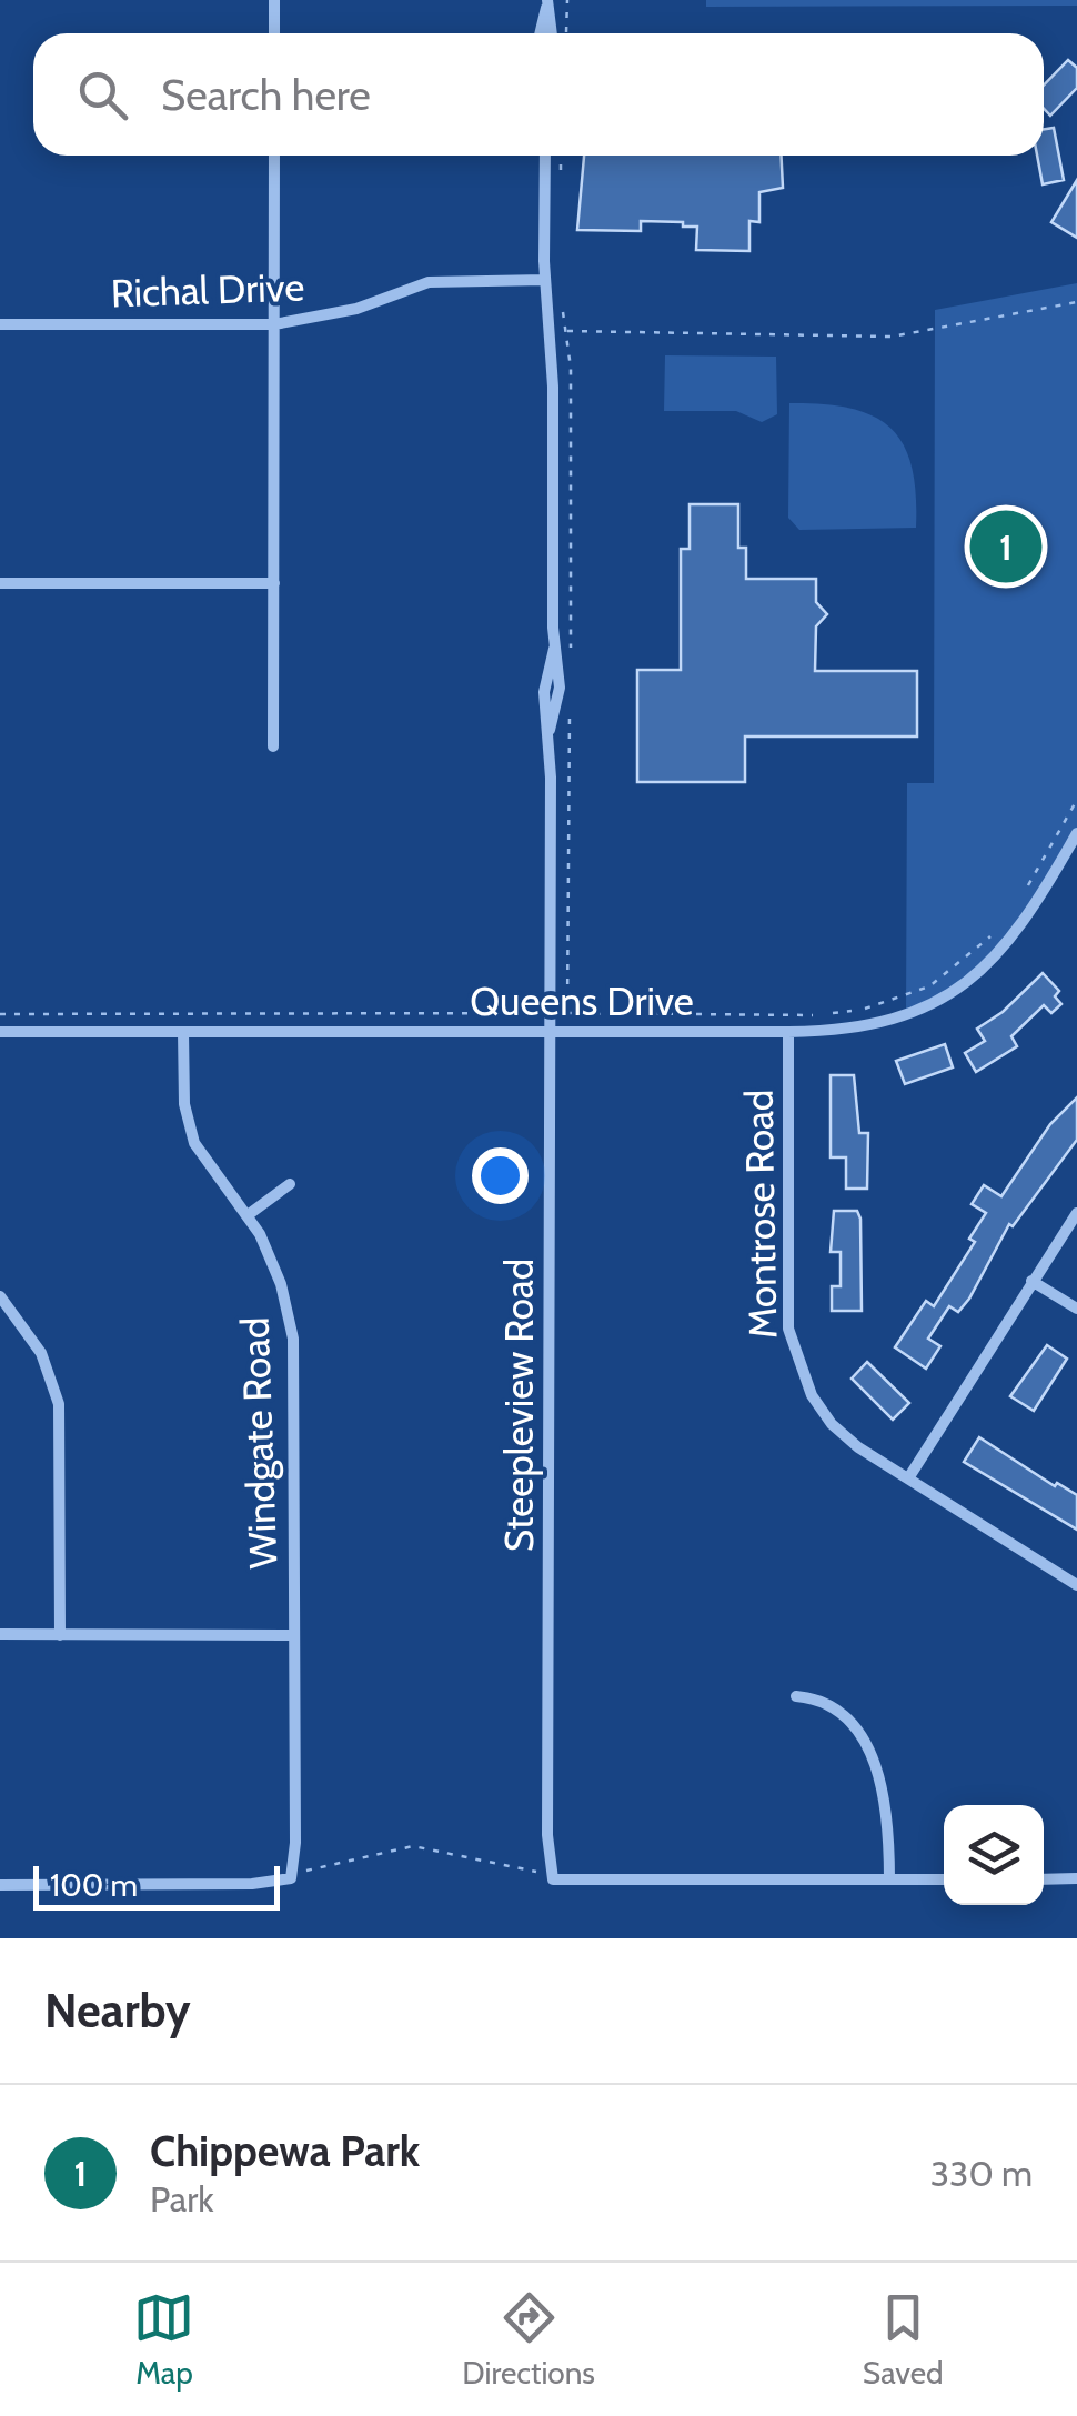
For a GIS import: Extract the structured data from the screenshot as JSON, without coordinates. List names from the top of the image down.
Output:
{
  "streets": {
    "street": [
      "Richal Drive",
      "Queens Drive",
      "Montrose Road",
      "Steepleview Road",
      "Windgate Road"
    ]
  },
  "crossings": [
    ["Richal Drive", "Steepleview Road"],
    ["Queens Drive", "Montrose Road"],
    ["Queens Drive", "Steepleview Road"],
    ["Queens Drive", "Windgate Road"]
  ],
  "scale_bar": "100 m",
  "page": {
    "search": "Search here",
    "pins": "1",
    "scale": "100 m",
    "heading": "Nearby",
    "list": [
      {
        "mark": "1",
        "name": "Chippewa Park",
        "note": "Park",
        "value": "330 m"
      }
    ],
    "nav": ["Map", "Directions", "Saved"]
  }
}
